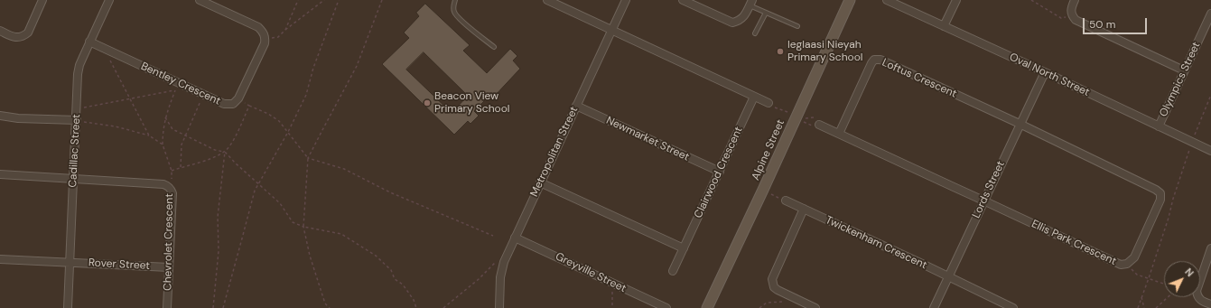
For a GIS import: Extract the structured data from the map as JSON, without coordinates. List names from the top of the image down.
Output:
{
  "streets": {
    "street": [
      "Oval North Street",
      "Loftus Crescent",
      "Olympics Street",
      "Bentley Crescent",
      "Newmarket Street",
      "Alpine Street",
      "Cadillac Street",
      "Metropolitan Street",
      "Clairwood Crescent",
      "Lords Street",
      "Chevrolet Crescent",
      "Twickenham Crescent",
      "Ellis Park Crescent",
      "Rover Street",
      "Greyville Street"
    ]
  },
  "crossings": [
    ["Oval North Street", "Olympics Street"],
    ["Oval North Street", "Lords Street"],
    ["Loftus Crescent", "Lords Street"],
    ["Loftus Crescent", "Ellis Park Crescent"],
    ["Bentley Crescent", "Cadillac Street"],
    ["Newmarket Street", "Metropolitan Street"],
    ["Newmarket Street", "Clairwood Crescent"],
    ["Cadillac Street", "Chevrolet Crescent"],
    ["Cadillac Street", "Rover Street"],
    ["Metropolitan Street", "Greyville Street"],
    ["Lords Street", "Twickenham Crescent"],
    ["Lords Street", "Ellis Park Crescent"],
    ["Chevrolet Crescent", "Rover Street"]
  ],
  "places": ["Ieglaasi Nieyah Primary School", "Beacon View Primary School"],
  "scale_bar": "50 m",
  "north": "top right"
}
